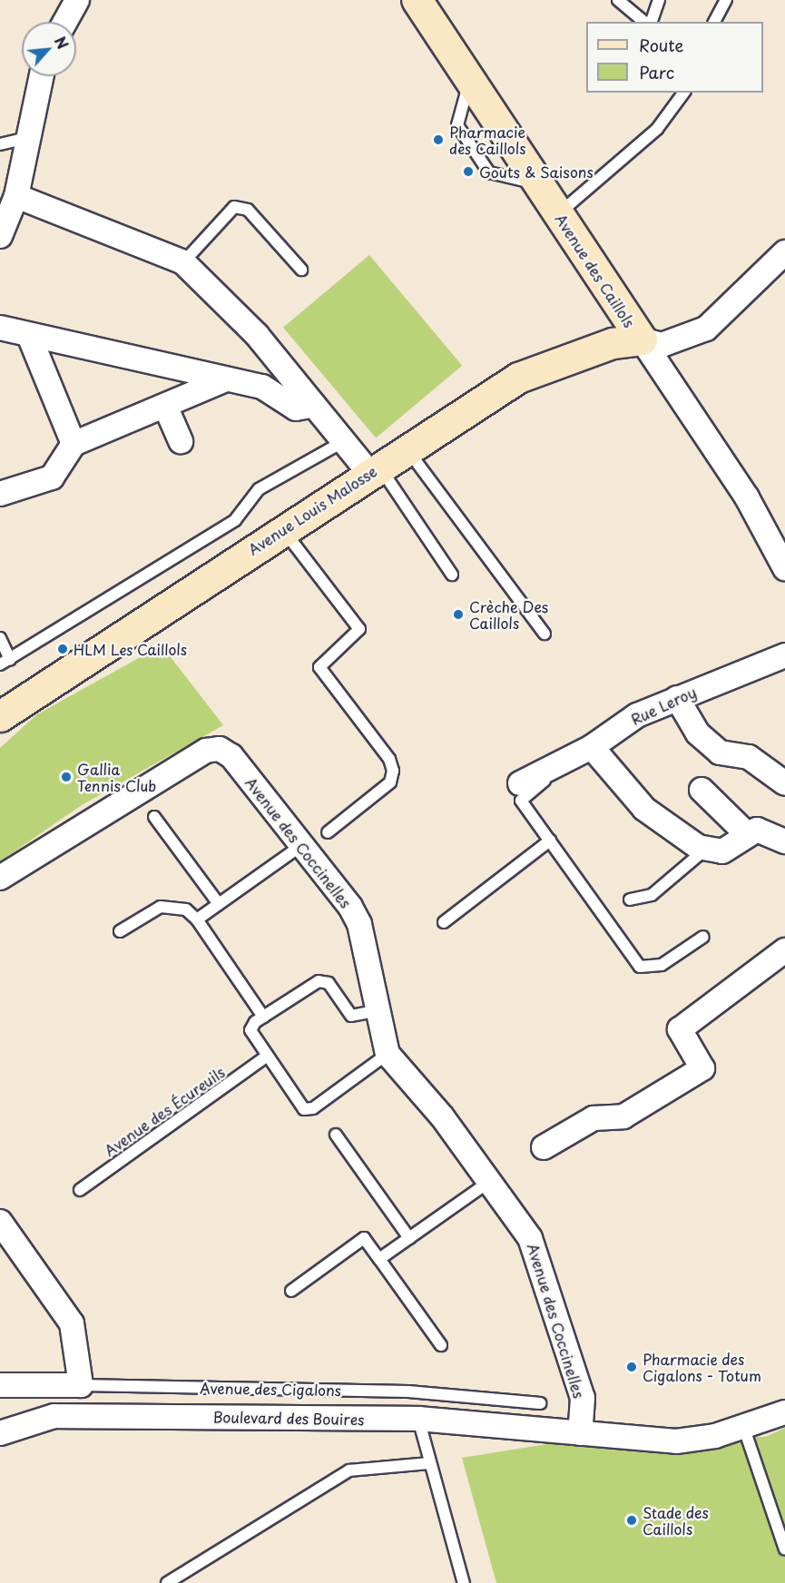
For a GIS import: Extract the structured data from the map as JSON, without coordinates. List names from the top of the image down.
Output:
{
  "streets": {
    "street": [
      "Avenue des Caillols",
      "Avenue Louis Malosse",
      "Rue Leroy",
      "Avenue des Coccinelles",
      "Avenue des Cigalons",
      "Boulevard des Bouires"
    ],
    "lane": ["Avenue des Écureuils"]
  },
  "crossings": [
    ["Avenue des Caillols", "Avenue Louis Malosse"],
    ["Avenue des Coccinelles", "Boulevard des Bouires"]
  ],
  "places": [
    "Pharmacie des Caillols",
    "Gouts & Saisons",
    "Crèche Des Caillols",
    "HLM Les Caillols",
    "Gallia Tennis Club",
    "Pharmacie des Cigalons - Totum",
    "Stade des Caillols"
  ],
  "legend": ["Route", "Parc"],
  "north": "top right"
}
